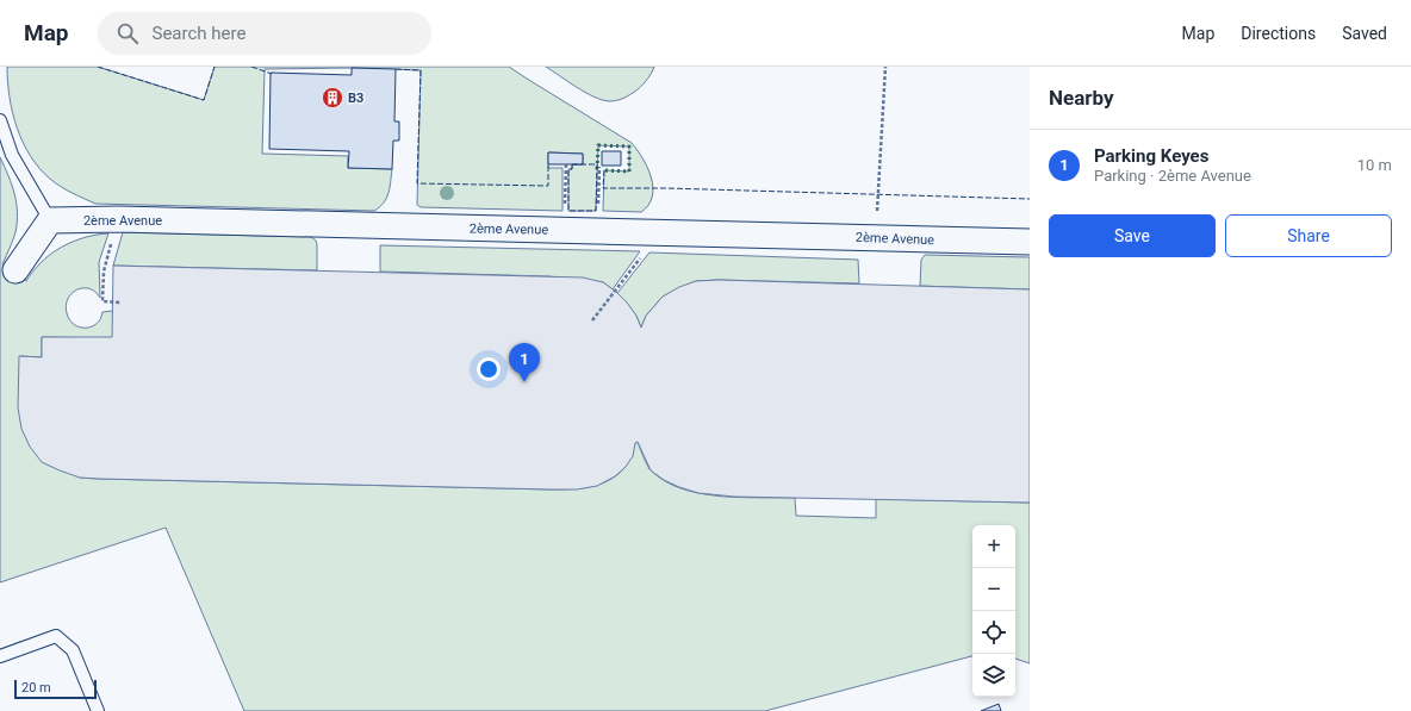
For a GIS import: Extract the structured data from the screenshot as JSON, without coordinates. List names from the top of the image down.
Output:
{
  "streets": {
    "street": ["2ème Avenue"]
  },
  "places": {
    "building": ["B3"]
  },
  "scale_bar": "20 m",
  "page": {
    "header": "Map",
    "search": "Search here",
    "nav": ["Map", "Directions", "Saved"],
    "heading": "Nearby",
    "list": [
      {
        "mark": "1",
        "name": "Parking Keyes",
        "note": "Parking · 2ème Avenue",
        "value": "10 m"
      }
    ],
    "buttons": ["Save", "Share"],
    "pins": "1",
    "map_buttons": ["+", "−"],
    "scale": "20 m"
  }
}
